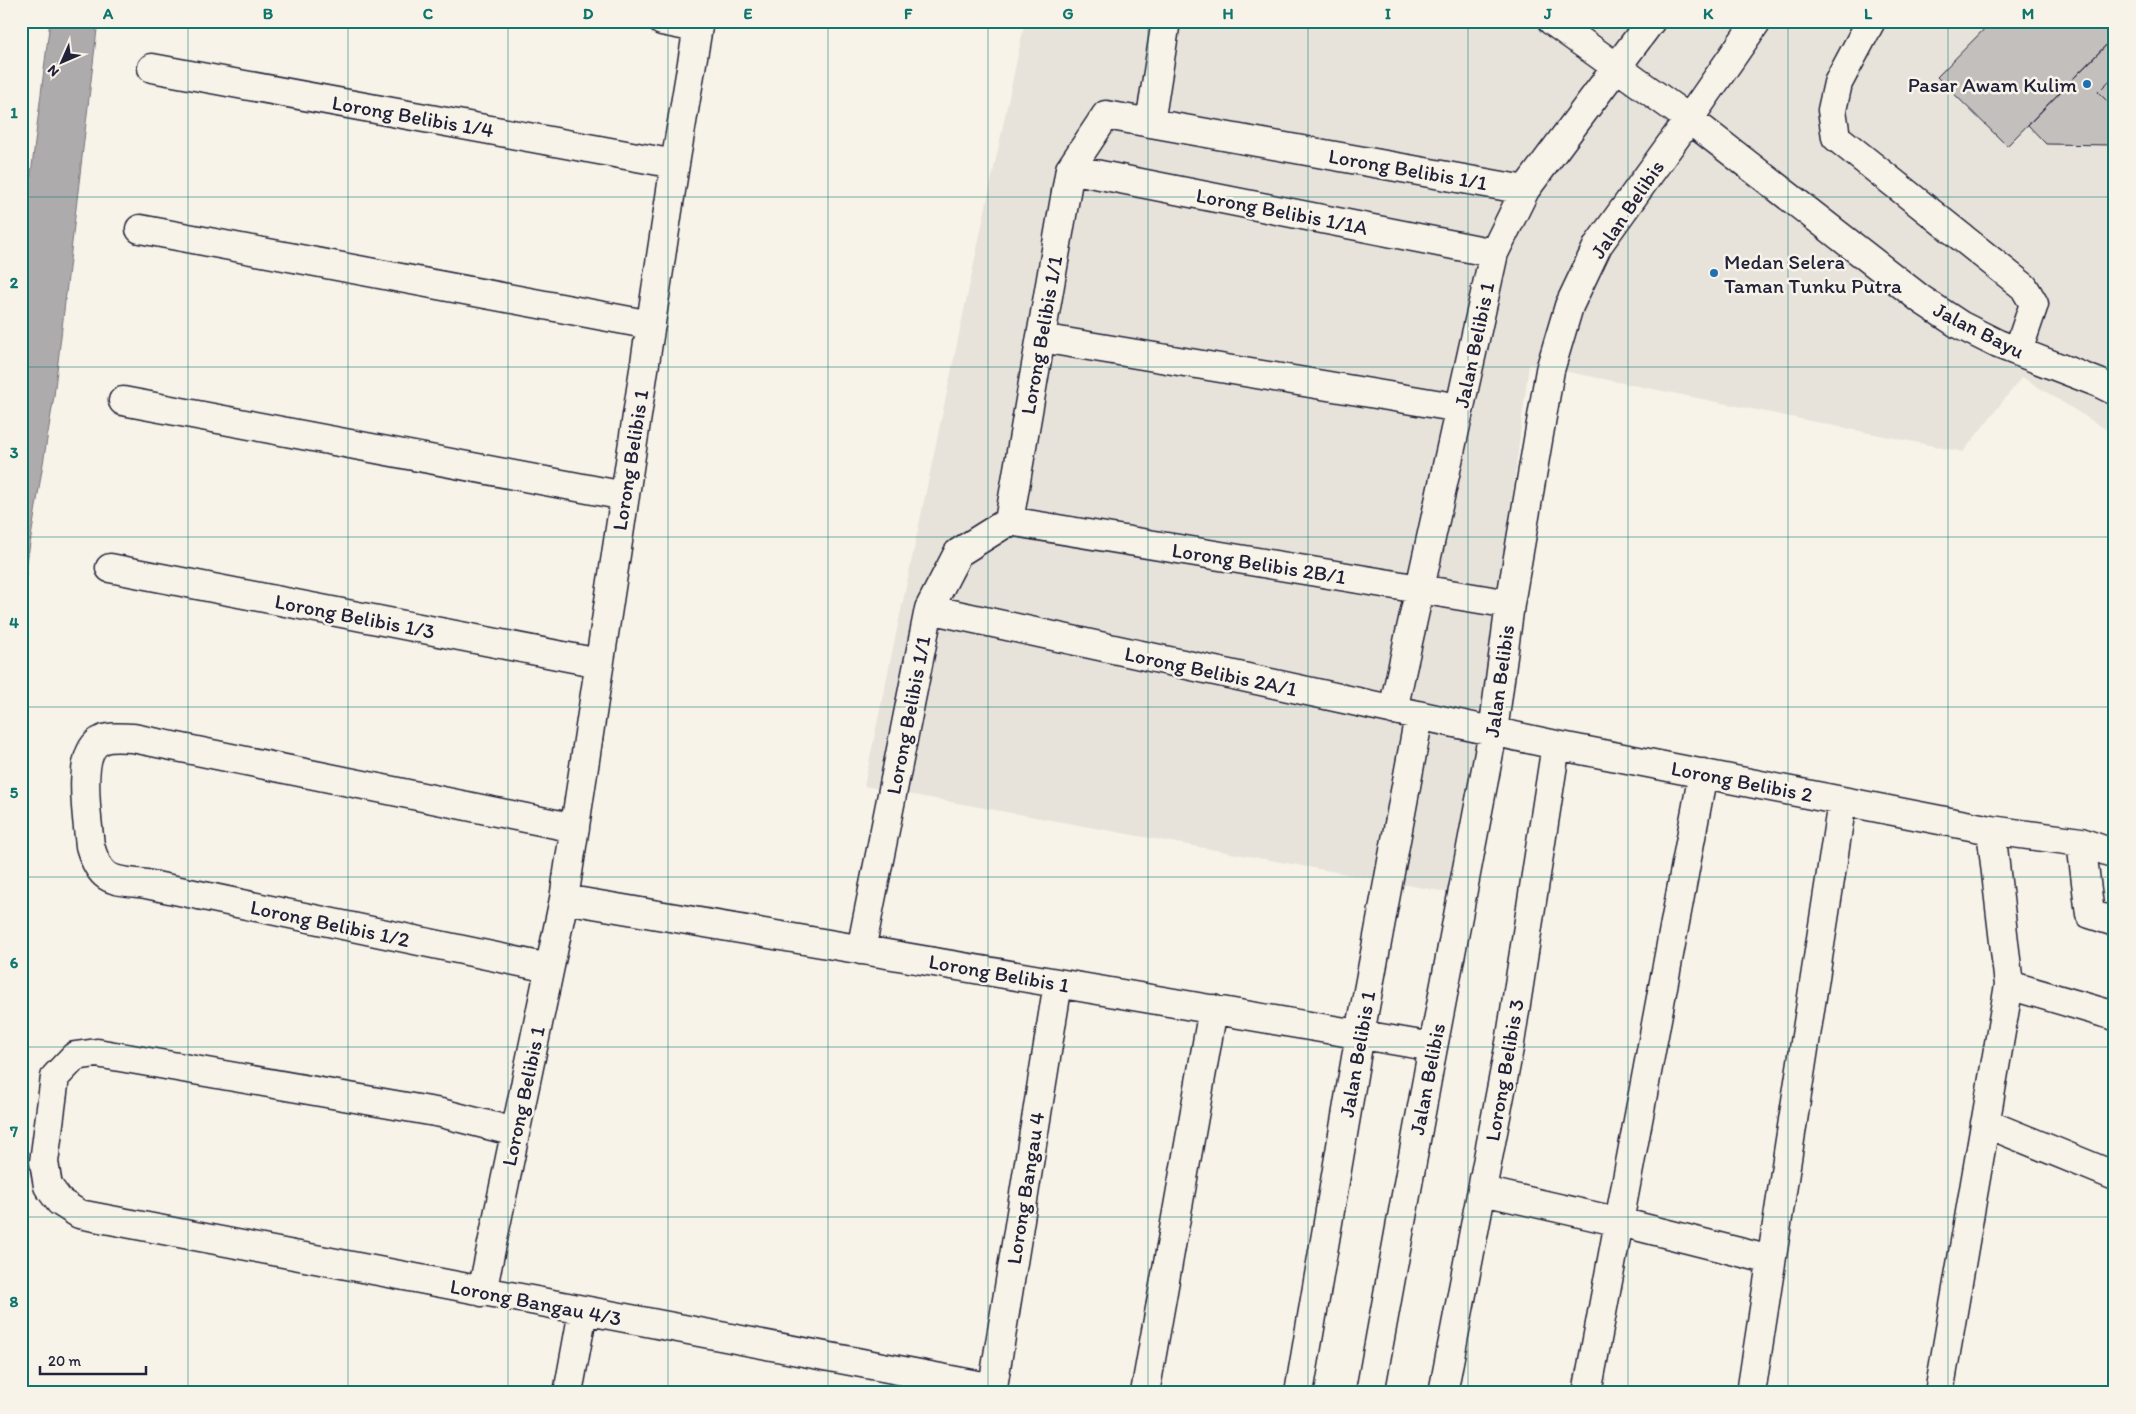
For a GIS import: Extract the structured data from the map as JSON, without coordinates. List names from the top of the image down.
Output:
{
  "streets": {
    "street": [
      "Lorong Belibis 1/4",
      "Lorong Belibis 1/1",
      "Jalan Belibis",
      "Lorong Belibis 1/1A",
      "Jalan Bayu",
      "Jalan Belibis 1",
      "Lorong Belibis 1",
      "Lorong Belibis 2B/1",
      "Lorong Belibis 1/3",
      "Lorong Belibis 2A/1",
      "Lorong Belibis 2",
      "Lorong Belibis 1/2",
      "Lorong Belibis 3",
      "Lorong Bangau 4",
      "Lorong Bangau 4/3"
    ]
  },
  "crossings": [
    ["Lorong Belibis 1/4", "Lorong Belibis 1"],
    ["Lorong Belibis 1/1", "Lorong Belibis 1/1A"],
    ["Lorong Belibis 1/1", "Jalan Belibis 1"],
    ["Lorong Belibis 1/1", "Lorong Belibis 1"],
    ["Lorong Belibis 1/1", "Lorong Belibis 2B/1"],
    ["Lorong Belibis 1/1", "Lorong Belibis 2A/1"],
    ["Jalan Belibis", "Jalan Bayu"],
    ["Jalan Belibis", "Lorong Belibis 1"],
    ["Jalan Belibis", "Lorong Belibis 2B/1"],
    ["Jalan Belibis", "Lorong Belibis 2A/1"],
    ["Jalan Belibis", "Lorong Belibis 2"],
    ["Lorong Belibis 1/1A", "Jalan Belibis 1"],
    ["Jalan Bayu", "Jalan Belibis 1"],
    ["Jalan Belibis 1", "Lorong Belibis 1"],
    ["Jalan Belibis 1", "Lorong Belibis 2B/1"],
    ["Jalan Belibis 1", "Lorong Belibis 2A/1"],
    ["Lorong Belibis 1", "Lorong Belibis 1/3"],
    ["Lorong Belibis 1", "Lorong Belibis 1/2"],
    ["Lorong Belibis 1", "Lorong Bangau 4"],
    ["Lorong Belibis 1", "Lorong Bangau 4/3"],
    ["Lorong Belibis 2A/1", "Lorong Belibis 2"],
    ["Lorong Belibis 2", "Lorong Belibis 3"],
    ["Lorong Bangau 4", "Lorong Bangau 4/3"]
  ],
  "places": ["Pasar Awam Kulim", "Medan Selera Taman Tunku Putra"],
  "scale_bar": "20 m",
  "north": "bottom left",
  "grid": {
    "columns": [
      "A",
      "B",
      "C",
      "D",
      "E",
      "F",
      "G",
      "H",
      "I",
      "J",
      "K",
      "L",
      "M"
    ],
    "rows": [
      "1",
      "2",
      "3",
      "4",
      "5",
      "6",
      "7",
      "8"
    ]
  }
}
